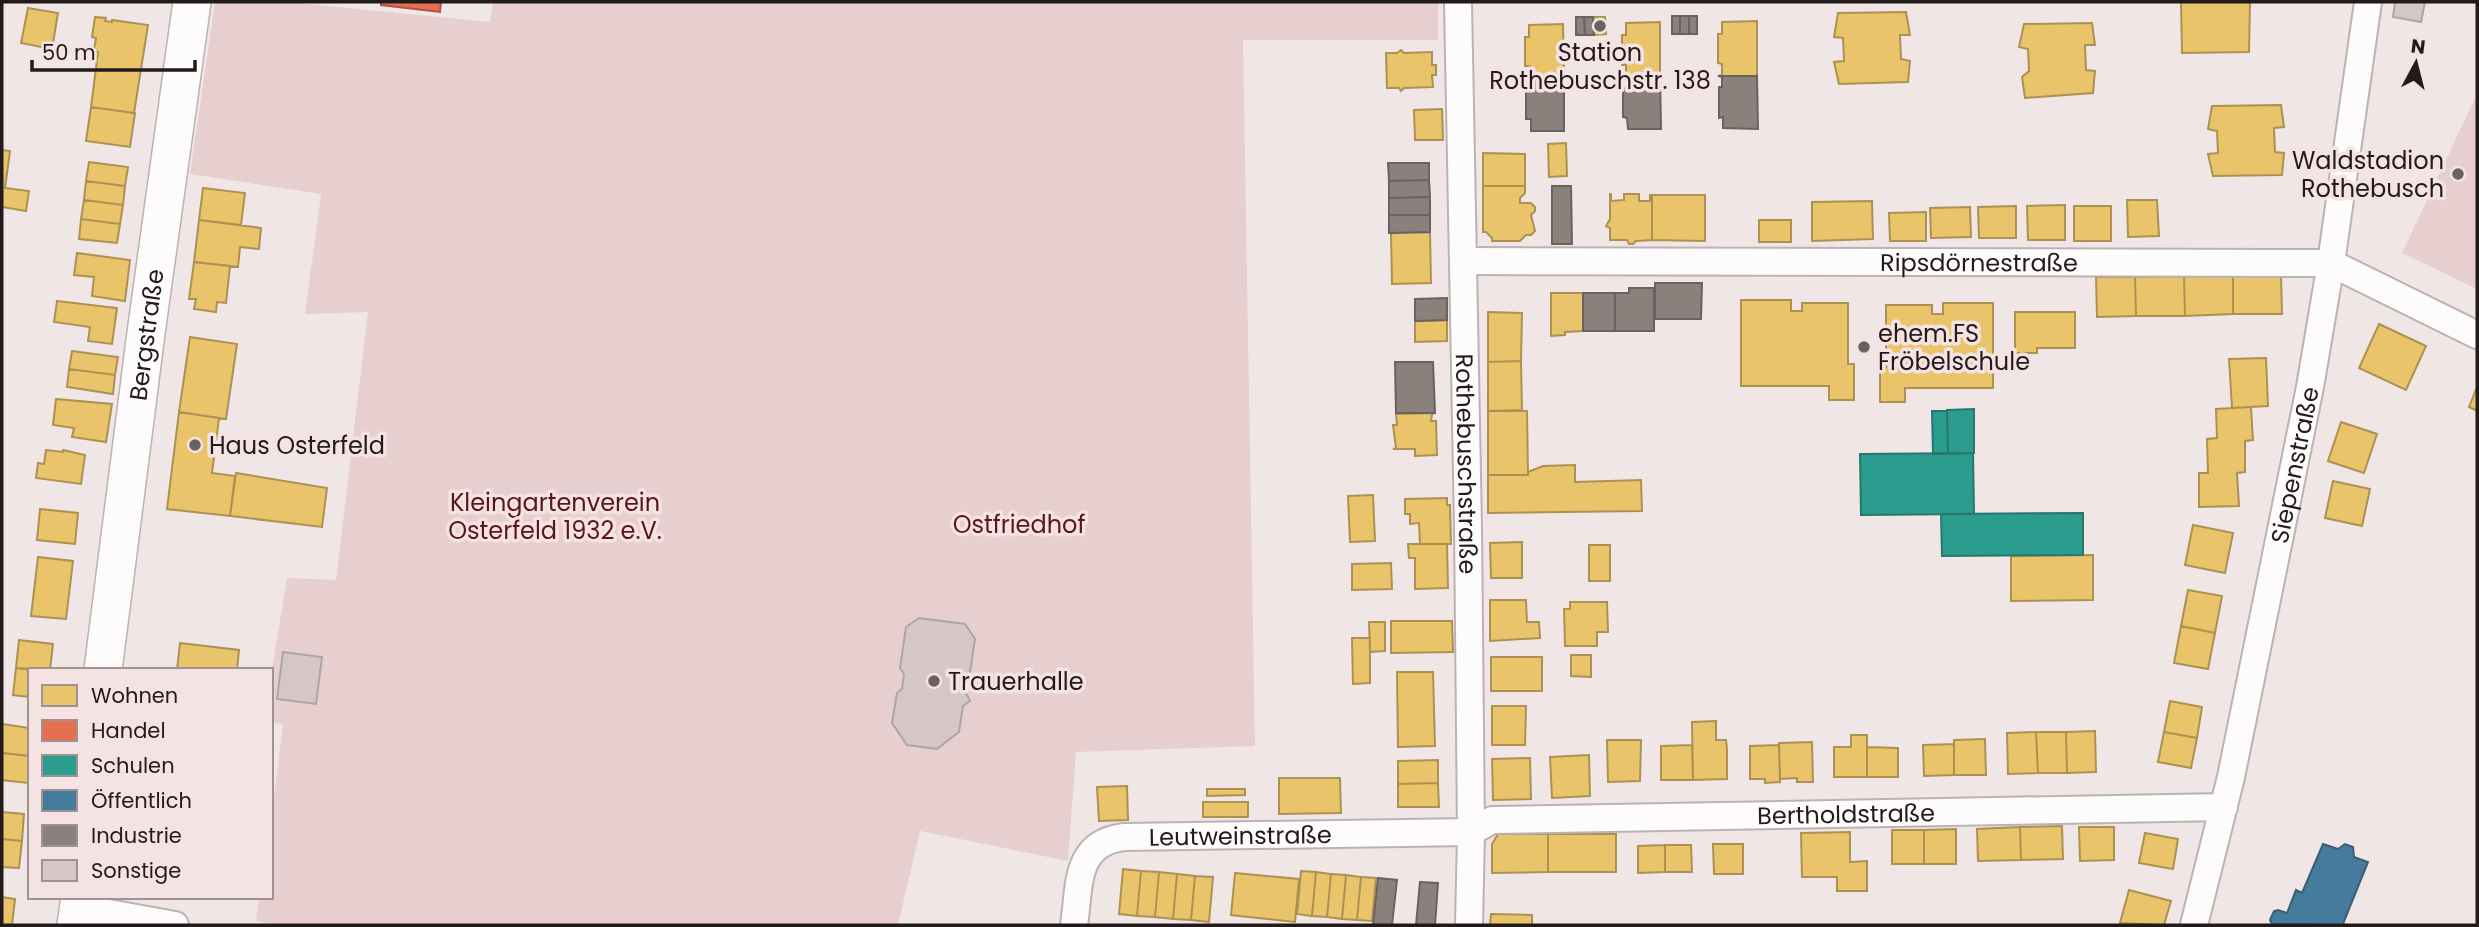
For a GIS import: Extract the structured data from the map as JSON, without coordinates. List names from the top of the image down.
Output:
{
  "streets": {
    "street": [
      "Ripsdörnestraße",
      "Bergstraße",
      "Rothebuschstraße",
      "Siepenstraße",
      "Bertholdstraße",
      "Leutweinstraße"
    ]
  },
  "crossings": [
    ["Ripsdörnestraße", "Rothebuschstraße"],
    ["Ripsdörnestraße", "Siepenstraße"],
    ["Rothebuschstraße", "Bertholdstraße"],
    ["Rothebuschstraße", "Leutweinstraße"],
    ["Siepenstraße", "Bertholdstraße"],
    ["Bertholdstraße", "Leutweinstraße"]
  ],
  "parks": ["Kleingartenverein Osterfeld 1932 e.V.", "Ostfriedhof"],
  "places": [
    "Station Rothebuschstr. 138",
    "Waldstadion Rothebusch",
    "ehem.FS Fröbelschule",
    "Haus Osterfeld",
    "Trauerhalle"
  ],
  "legend": [
    "Wohnen",
    "Handel",
    "Schulen",
    "Öffentlich",
    "Industrie",
    "Sonstige"
  ],
  "scale_bar": "50 m",
  "north": "top"
}
